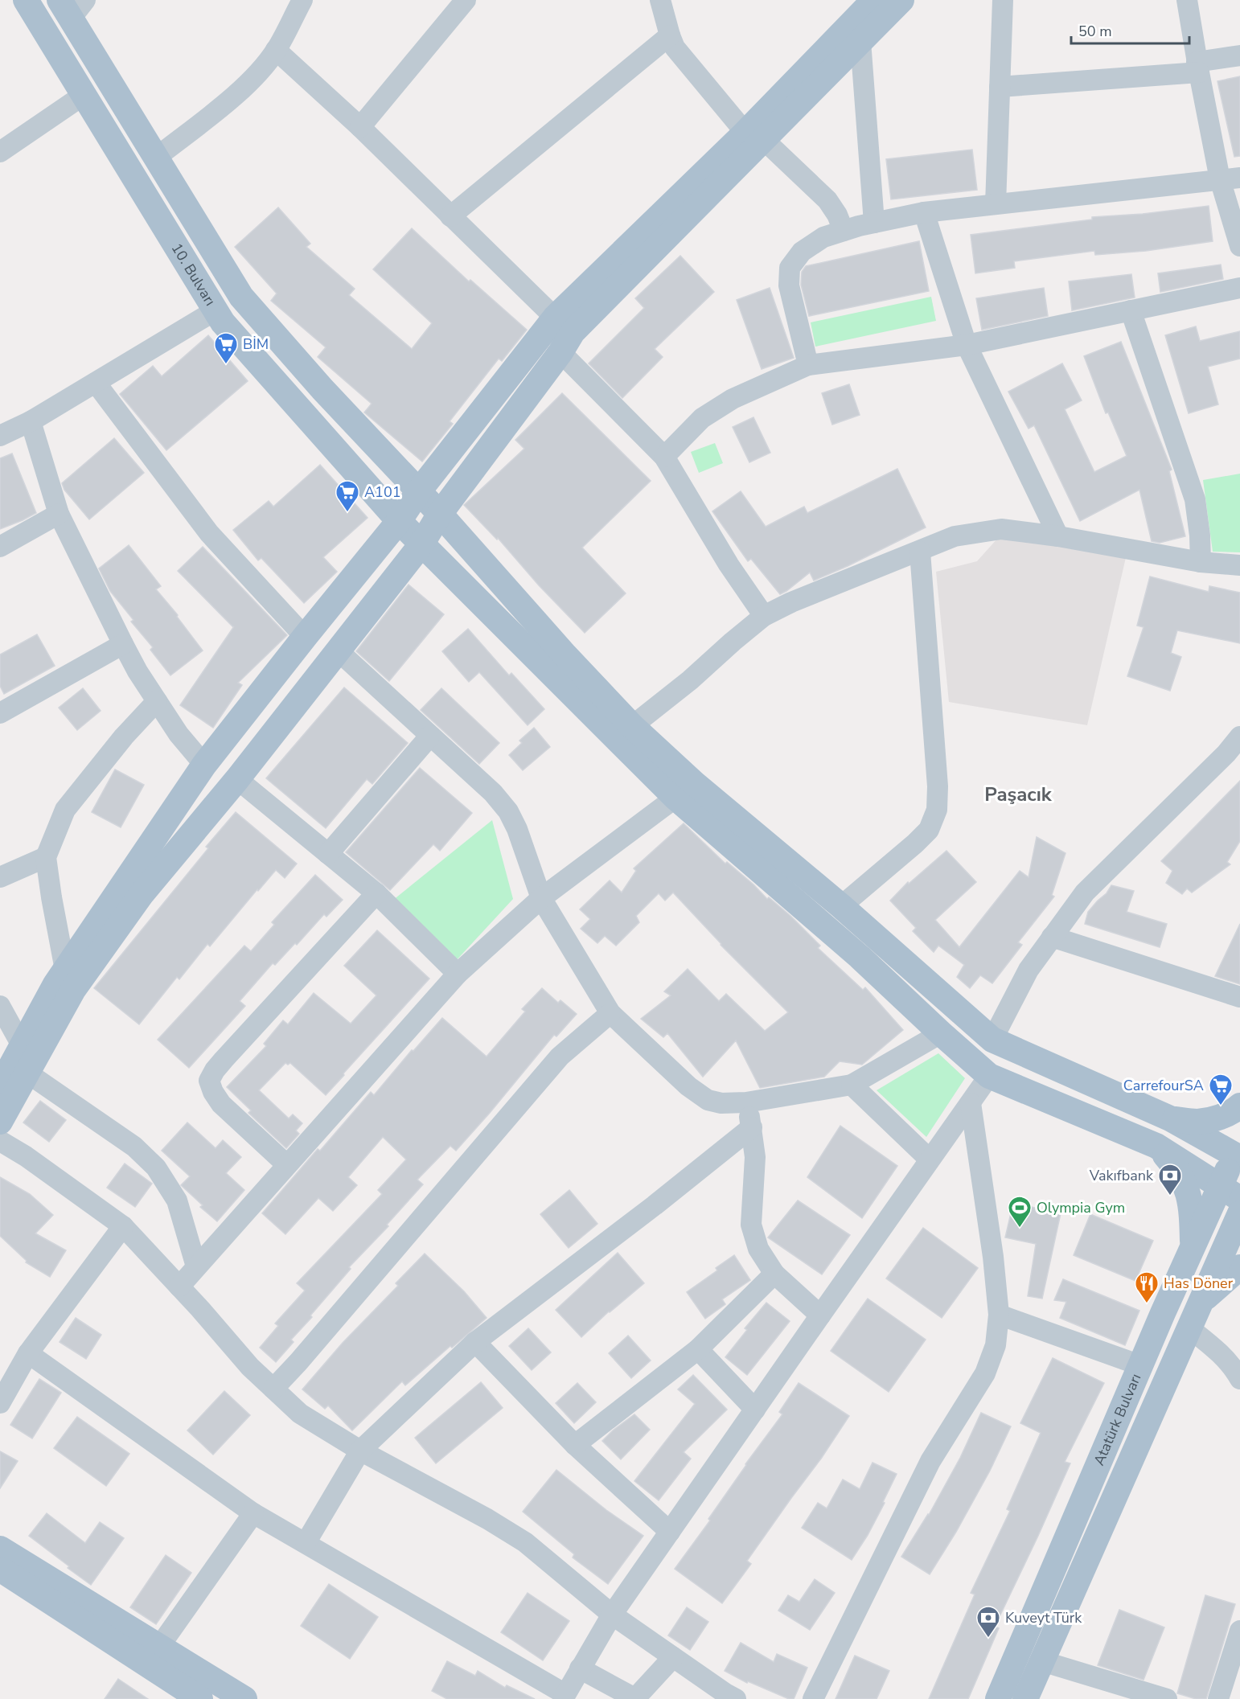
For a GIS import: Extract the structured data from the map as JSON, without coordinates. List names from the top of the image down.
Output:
{
  "streets": {
    "main road": ["10. Bulvarı", "Atatürk Bulvarı"]
  },
  "crossings": [
    ["10. Bulvarı", "Atatürk Bulvarı"]
  ],
  "districts": ["Paşacık"],
  "places": {
    "supermarket": ["BİM", "A101", "CarrefourSA"],
    "bank": ["Vakıfbank", "Kuveyt Türk"],
    "sports": ["Olympia Gym"],
    "restaurant": ["Has Döner"]
  },
  "scale_bar": "50 m"
}
